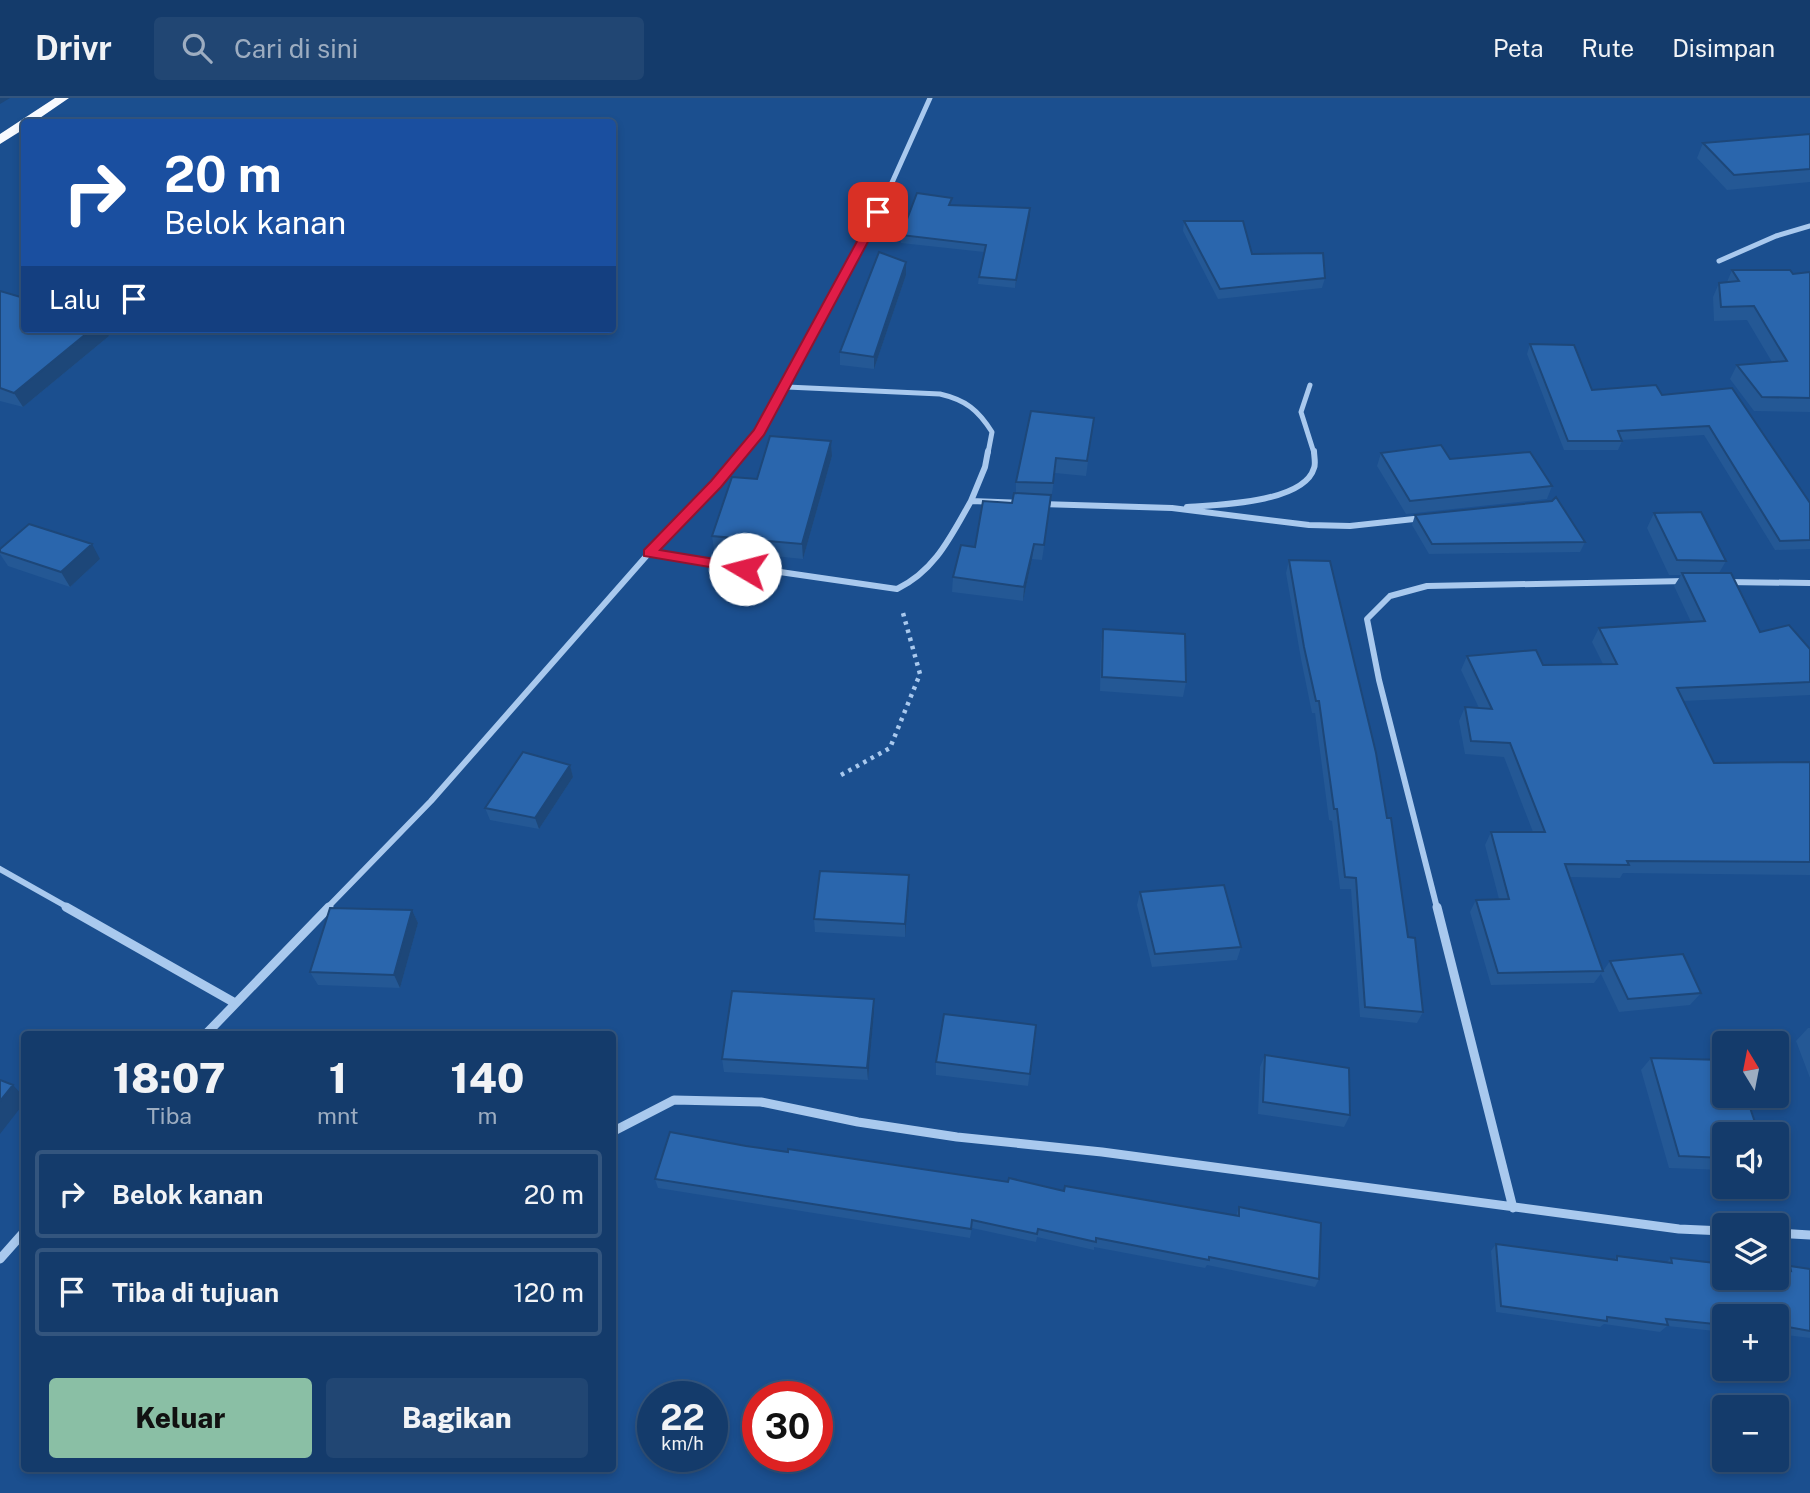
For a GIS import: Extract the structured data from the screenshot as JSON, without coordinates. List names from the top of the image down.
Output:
{
  "north": "top",
  "page": {
    "header": "Drivr",
    "search": "Cari di sini",
    "nav": ["Peta", "Rute", "Disimpan"],
    "turn": ["20 m", "Belok kanan"],
    "then": "Lalu",
    "map_buttons": ["+", "−"],
    "eta": [
      "18:07",
      "Tiba",
      "1",
      "mnt",
      "140",
      "m"
    ],
    "list": [
      {
        "name": "Belok kanan",
        "value": "20 m"
      },
      {
        "name": "Tiba di tujuan",
        "value": "120 m"
      }
    ],
    "buttons": ["Keluar", "Bagikan"],
    "speed": "22 km/h",
    "limit": "30"
  }
}
